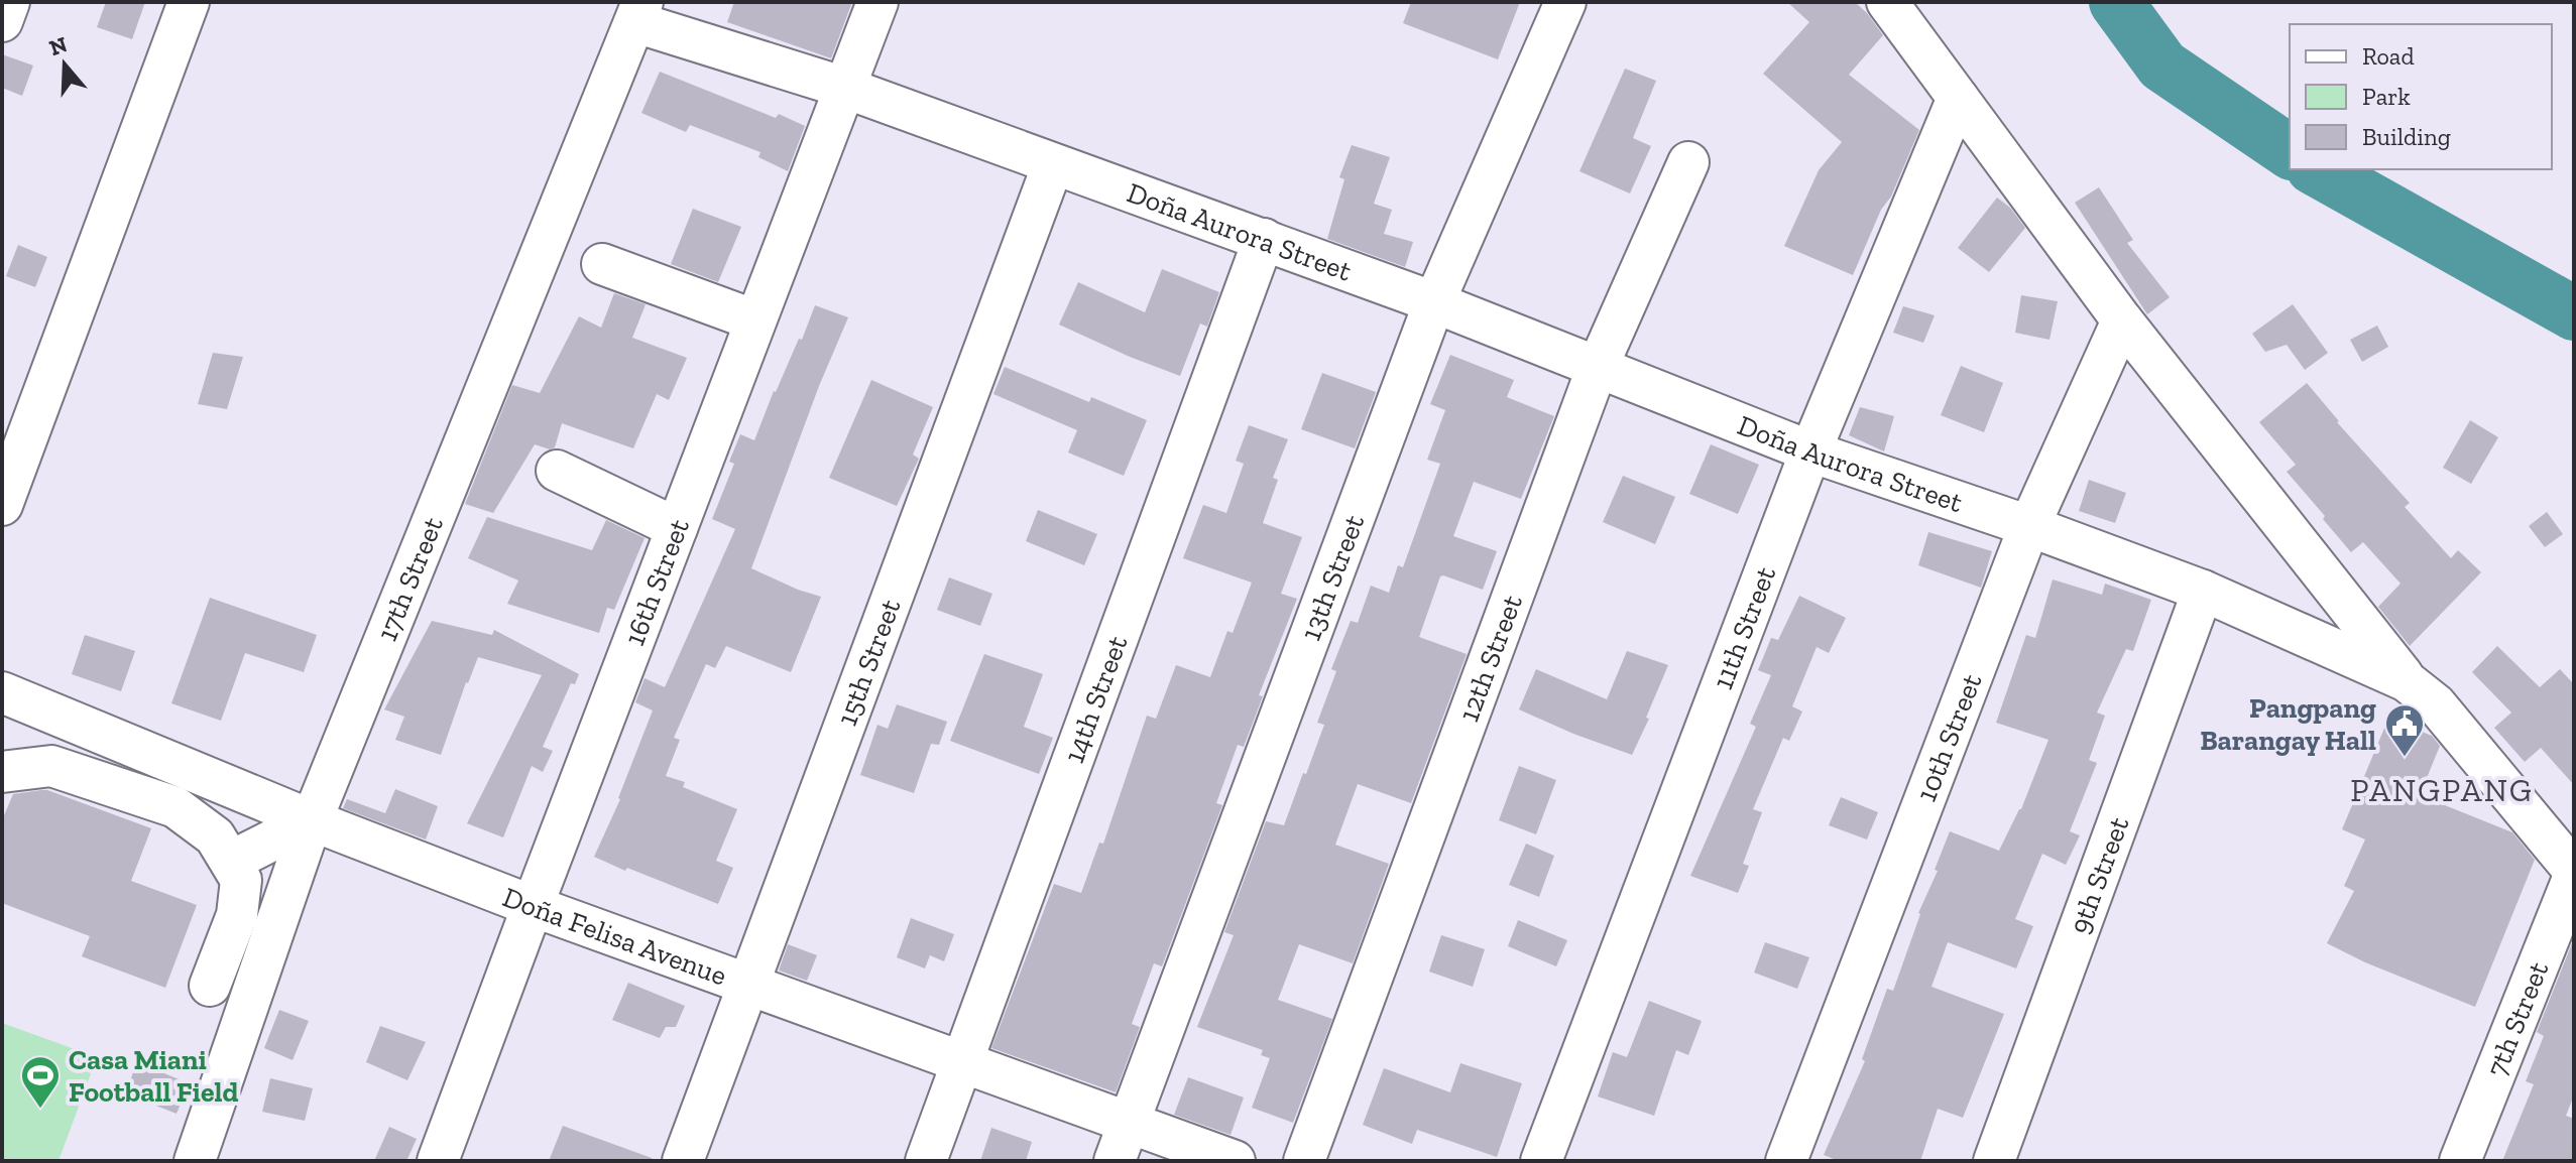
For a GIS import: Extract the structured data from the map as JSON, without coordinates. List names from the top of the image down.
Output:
{
  "streets": {
    "street": [
      "Doña Aurora Street",
      "17th Street",
      "13th Street",
      "16th Street",
      "11th Street",
      "12th Street",
      "15th Street",
      "14th Street",
      "10th Street",
      "9th Street",
      "Doña Felisa Avenue",
      "7th Street"
    ]
  },
  "crossings": [
    ["Doña Aurora Street", "17th Street"],
    ["Doña Aurora Street", "13th Street"],
    ["Doña Aurora Street", "16th Street"],
    ["Doña Aurora Street", "11th Street"],
    ["Doña Aurora Street", "12th Street"],
    ["Doña Aurora Street", "15th Street"],
    ["Doña Aurora Street", "14th Street"],
    ["Doña Aurora Street", "10th Street"],
    ["Doña Aurora Street", "9th Street"],
    ["Doña Aurora Street", "7th Street"],
    ["17th Street", "Doña Felisa Avenue"],
    ["13th Street", "Doña Felisa Avenue"],
    ["16th Street", "Doña Felisa Avenue"],
    ["15th Street", "Doña Felisa Avenue"],
    ["14th Street", "Doña Felisa Avenue"]
  ],
  "districts": ["PANGPANG"],
  "places": {
    "public building": ["Pangpang Barangay Hall"],
    "sports": ["Casa Miani Football Field"]
  },
  "legend": ["Road", "Park", "Building"],
  "north": "top"
}
